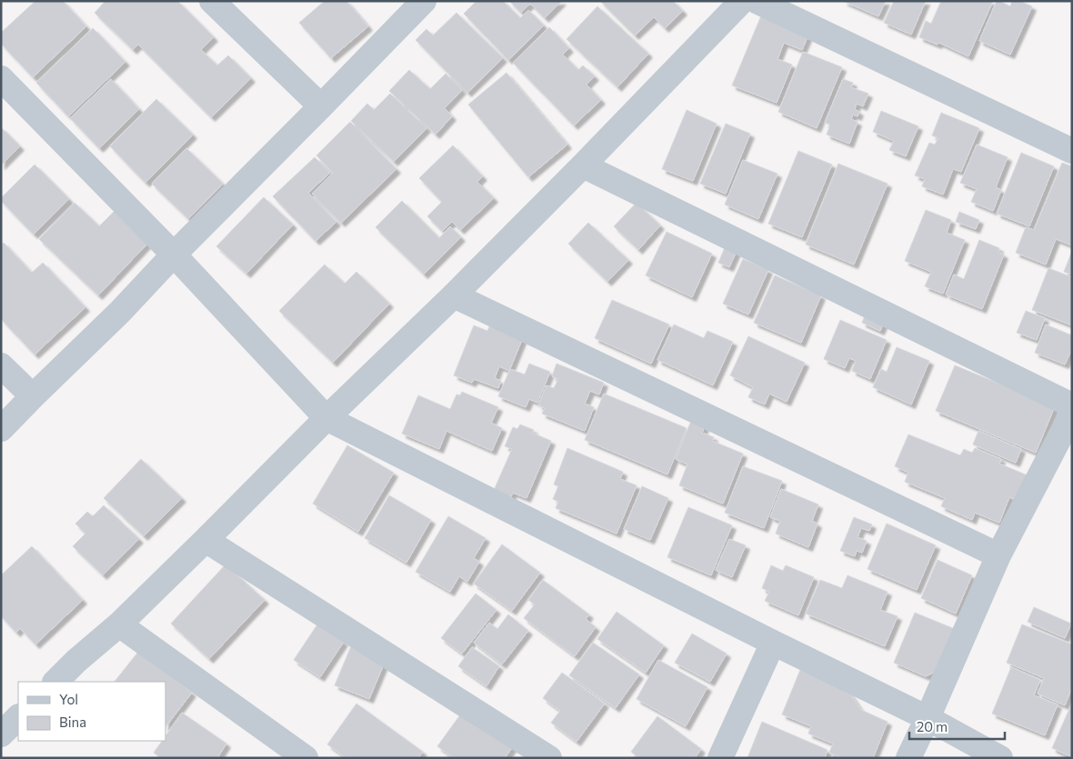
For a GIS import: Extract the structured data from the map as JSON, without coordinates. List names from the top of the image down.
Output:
{
  "legend": ["Yol", "Bina"],
  "scale_bar": "20 m"
}
